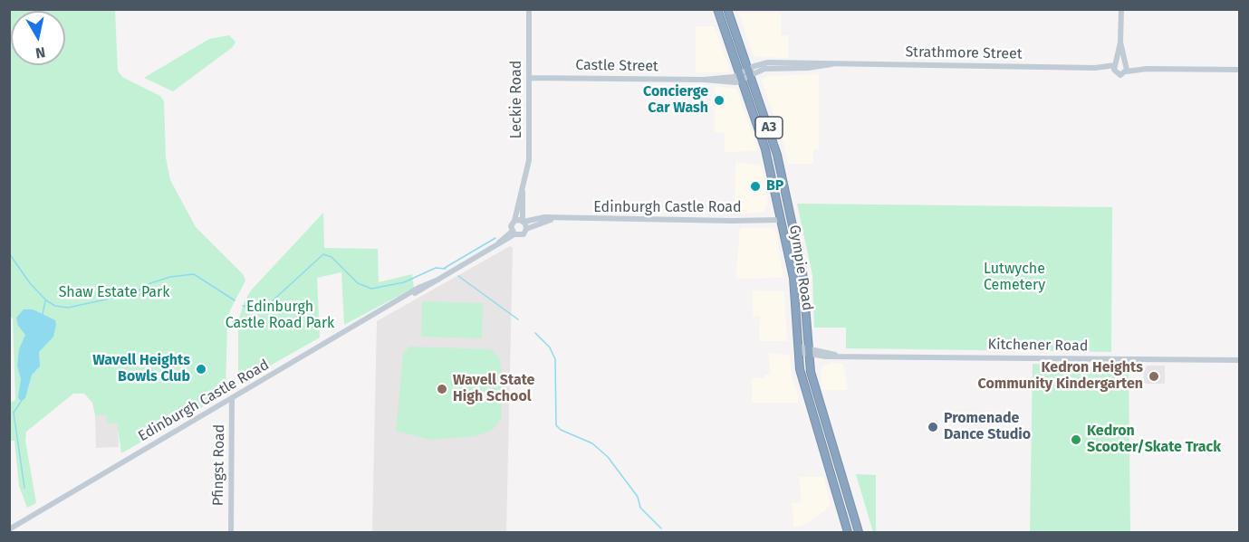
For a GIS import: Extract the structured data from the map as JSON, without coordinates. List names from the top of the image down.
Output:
{
  "streets": {
    "highway": ["A3", "Gympie Road"],
    "street": [
      "Strathmore Street",
      "Castle Street",
      "Leckie Road",
      "Edinburgh Castle Road",
      "Kitchener Road",
      "Pfingst Road"
    ]
  },
  "crossings": [
    ["Strathmore Street", "Castle Street"],
    ["Strathmore Street", "Gympie Road"],
    ["Castle Street", "Leckie Road"],
    ["Castle Street", "Gympie Road"],
    ["Leckie Road", "Edinburgh Castle Road"],
    ["Edinburgh Castle Road", "Gympie Road"],
    ["Edinburgh Castle Road", "Pfingst Road"],
    ["Gympie Road", "Kitchener Road"]
  ],
  "parks": ["Lutwyche Cemetery", "Shaw Estate Park", "Edinburgh Castle Road Park"],
  "places": [
    "Concierge Car Wash",
    "BP",
    "Wavell Heights Bowls Club",
    "Kedron Heights Community Kindergarten",
    "Wavell State High School",
    "Promenade Dance Studio",
    "Kedron Scooter/Skate Track"
  ],
  "north": "bottom"
}
